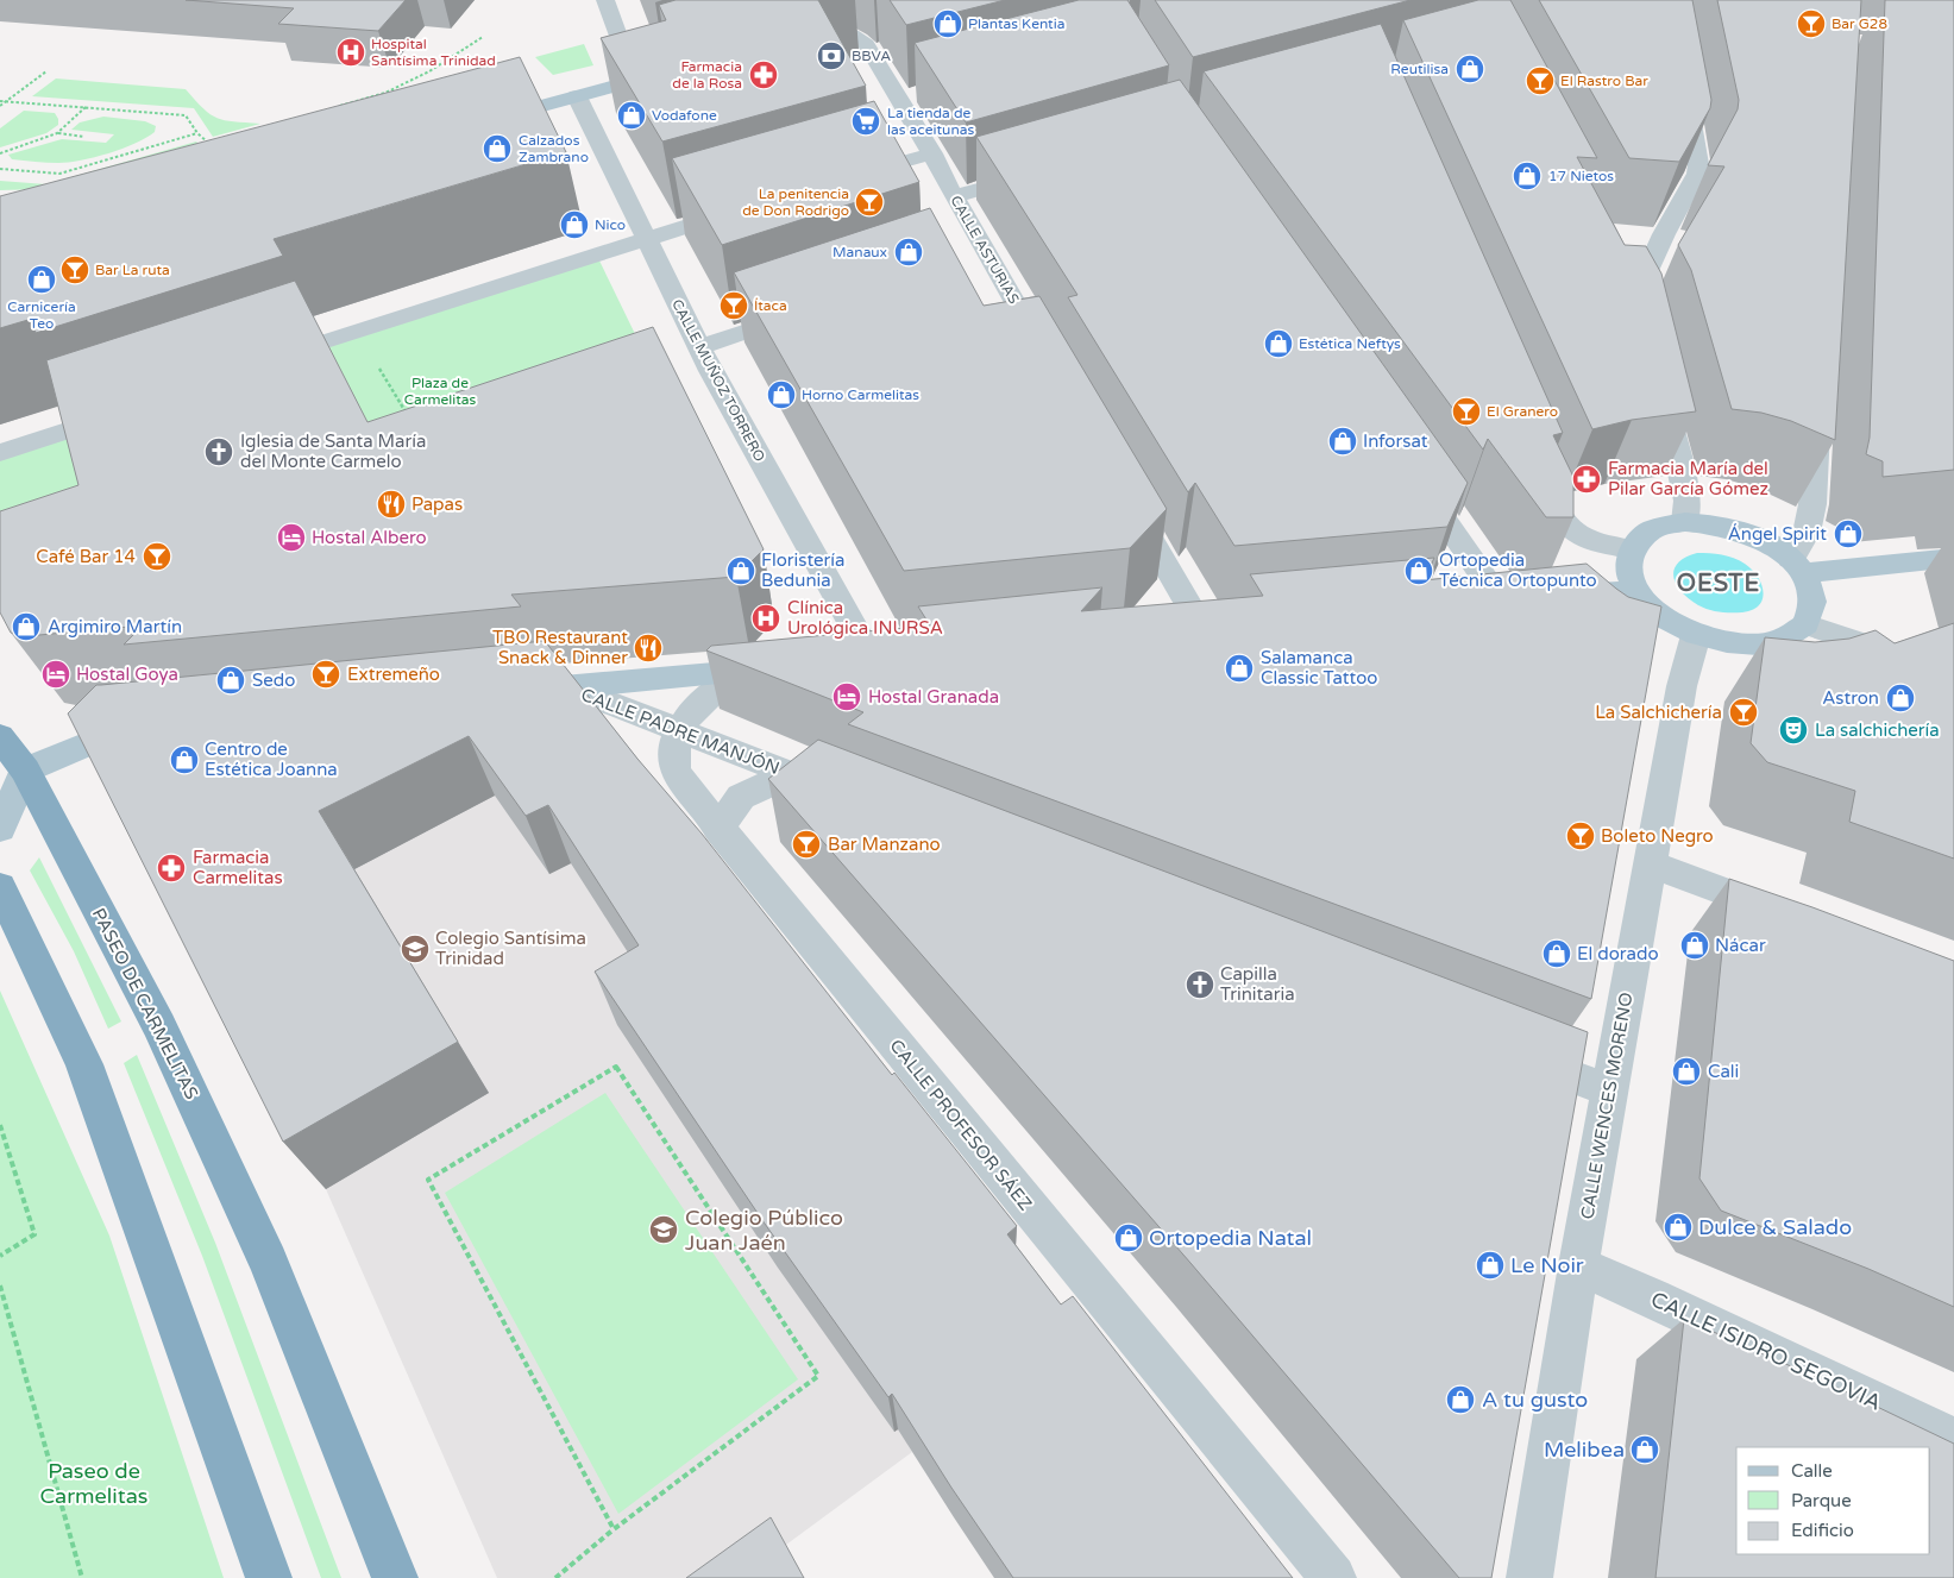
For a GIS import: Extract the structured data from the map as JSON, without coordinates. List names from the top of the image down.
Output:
{
  "streets": {
    "highway": ["PASEO DE CARMELITAS"],
    "street": [
      "CALLE ASTURIAS",
      "CALLE MUÑOZ TORRERO",
      "CALLE PADRE MANJÓN",
      "CALLE WENCES MORENO",
      "CALLE PROFESOR SÁEZ",
      "CALLE ISIDRO SEGOVIA"
    ]
  },
  "crossings": [
    ["CALLE PADRE MANJÓN", "CALLE PROFESOR SÁEZ"],
    ["CALLE WENCES MORENO", "CALLE ISIDRO SEGOVIA"]
  ],
  "districts": ["OESTE"],
  "parks": ["Plaza de Carmelitas", "Paseo de Carmelitas"],
  "places": {
    "shop": [
      "Plantas Kentia",
      "Reutilisa",
      "Vodafone",
      "Calzados Zambrano",
      "17 Nietos",
      "Nico",
      "Manaux",
      "Carnicería Teo",
      "Estética Neftys",
      "Horno Carmelitas",
      "Inforsat",
      "Ángel Spirit",
      "Floristería Bedunia",
      "Ortopedia Técnica Ortopunto",
      "Argimiro Martín",
      "Salamanca Classic Tattoo",
      "Sedo",
      "Astron",
      "Centro de Estética Joanna",
      "Nácar",
      "El dorado",
      "Cali",
      "Dulce & Salado",
      "Ortopedia Natal",
      "Le Noir",
      "A tu gusto",
      "Melibea"
    ],
    "bar": [
      "Bar G28",
      "El Rastro Bar",
      "La penitencia de Don Rodrigo",
      "Bar La ruta",
      "Ítaca",
      "El Granero",
      "Café Bar 14",
      "Extremeño",
      "La Salchichería",
      "Boleto Negro",
      "Bar Manzano"
    ],
    "hospital": ["Hospital Santísima Trinidad", "Clínica Urológica INURSA"],
    "bank": ["BBVA"],
    "pharmacy": ["Farmacia de la Rosa", "Farmacia María del Pilar García Gómez", "Farmacia Carmelitas"],
    "supermarket": ["La tienda de las aceitunas"],
    "church": ["Iglesia de Santa María del Monte Carmelo", "Capilla Trinitaria"],
    "restaurant": ["Papas", "TBO Restaurant Snack & Dinner"],
    "hotel": ["Hostal Albero", "Hostal Goya", "Hostal Granada"],
    "theatre": ["La salchichería"],
    "school or university": ["Colegio Santísima Trinidad", "Colegio Público Juan Jaén"]
  },
  "legend": ["Calle", "Parque", "Edificio"]
}
